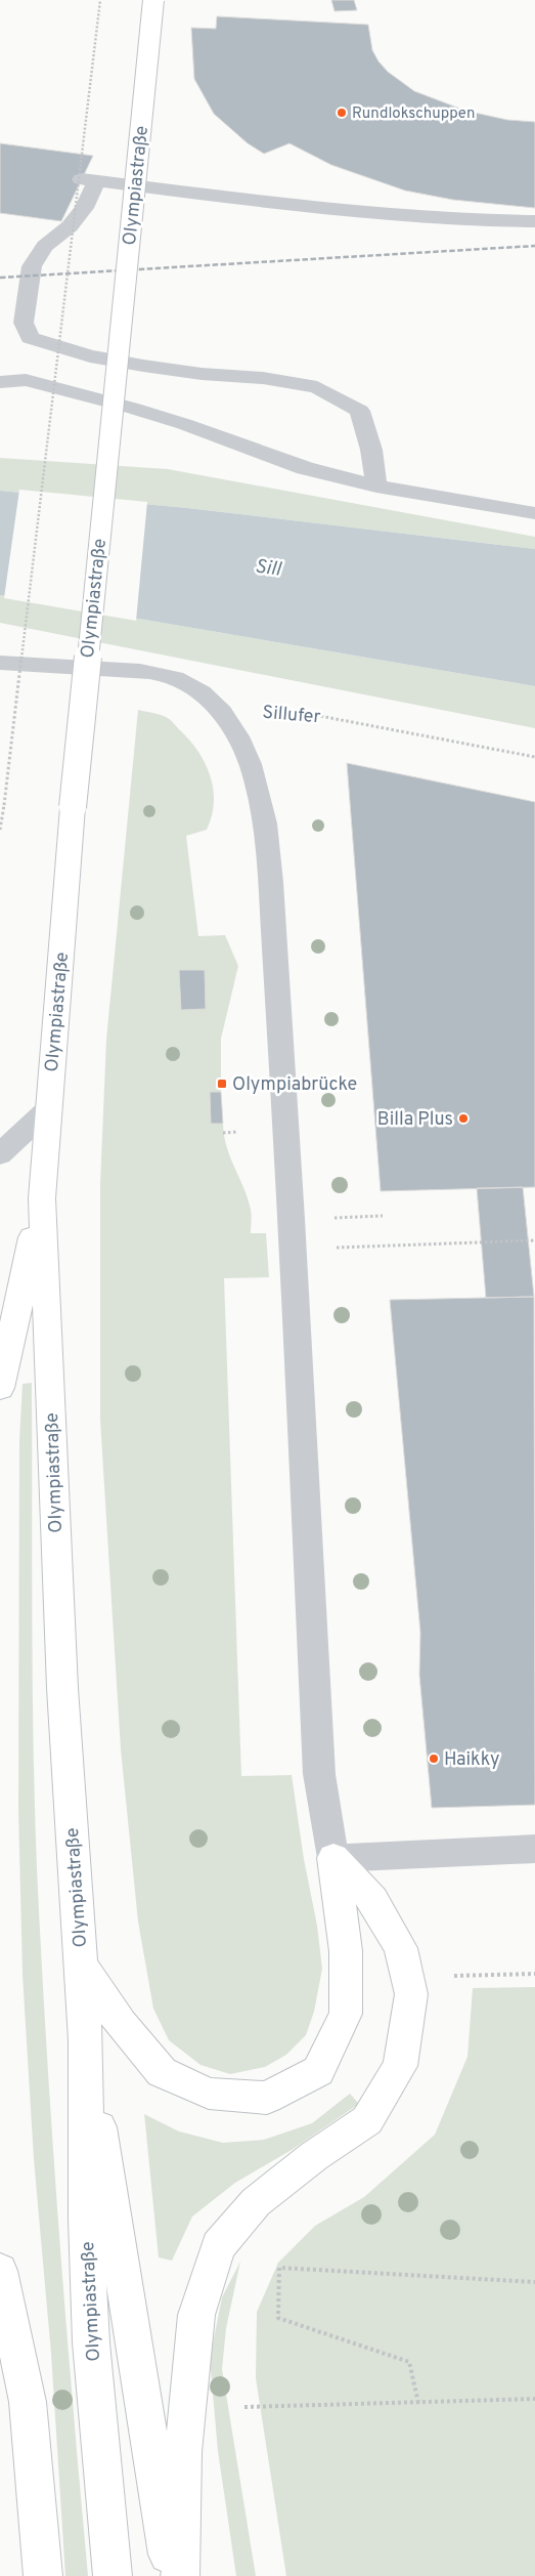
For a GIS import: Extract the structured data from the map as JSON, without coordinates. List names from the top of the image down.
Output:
{
  "streets": {
    "main road": ["Olympiastraße"],
    "path": ["Sillufer"]
  },
  "water": ["Sill"],
  "places": {
    "other": ["Rundlokschuppen", "Billa Plus", "Haikky"],
    "transit": ["Olympiabrücke"]
  }
}
